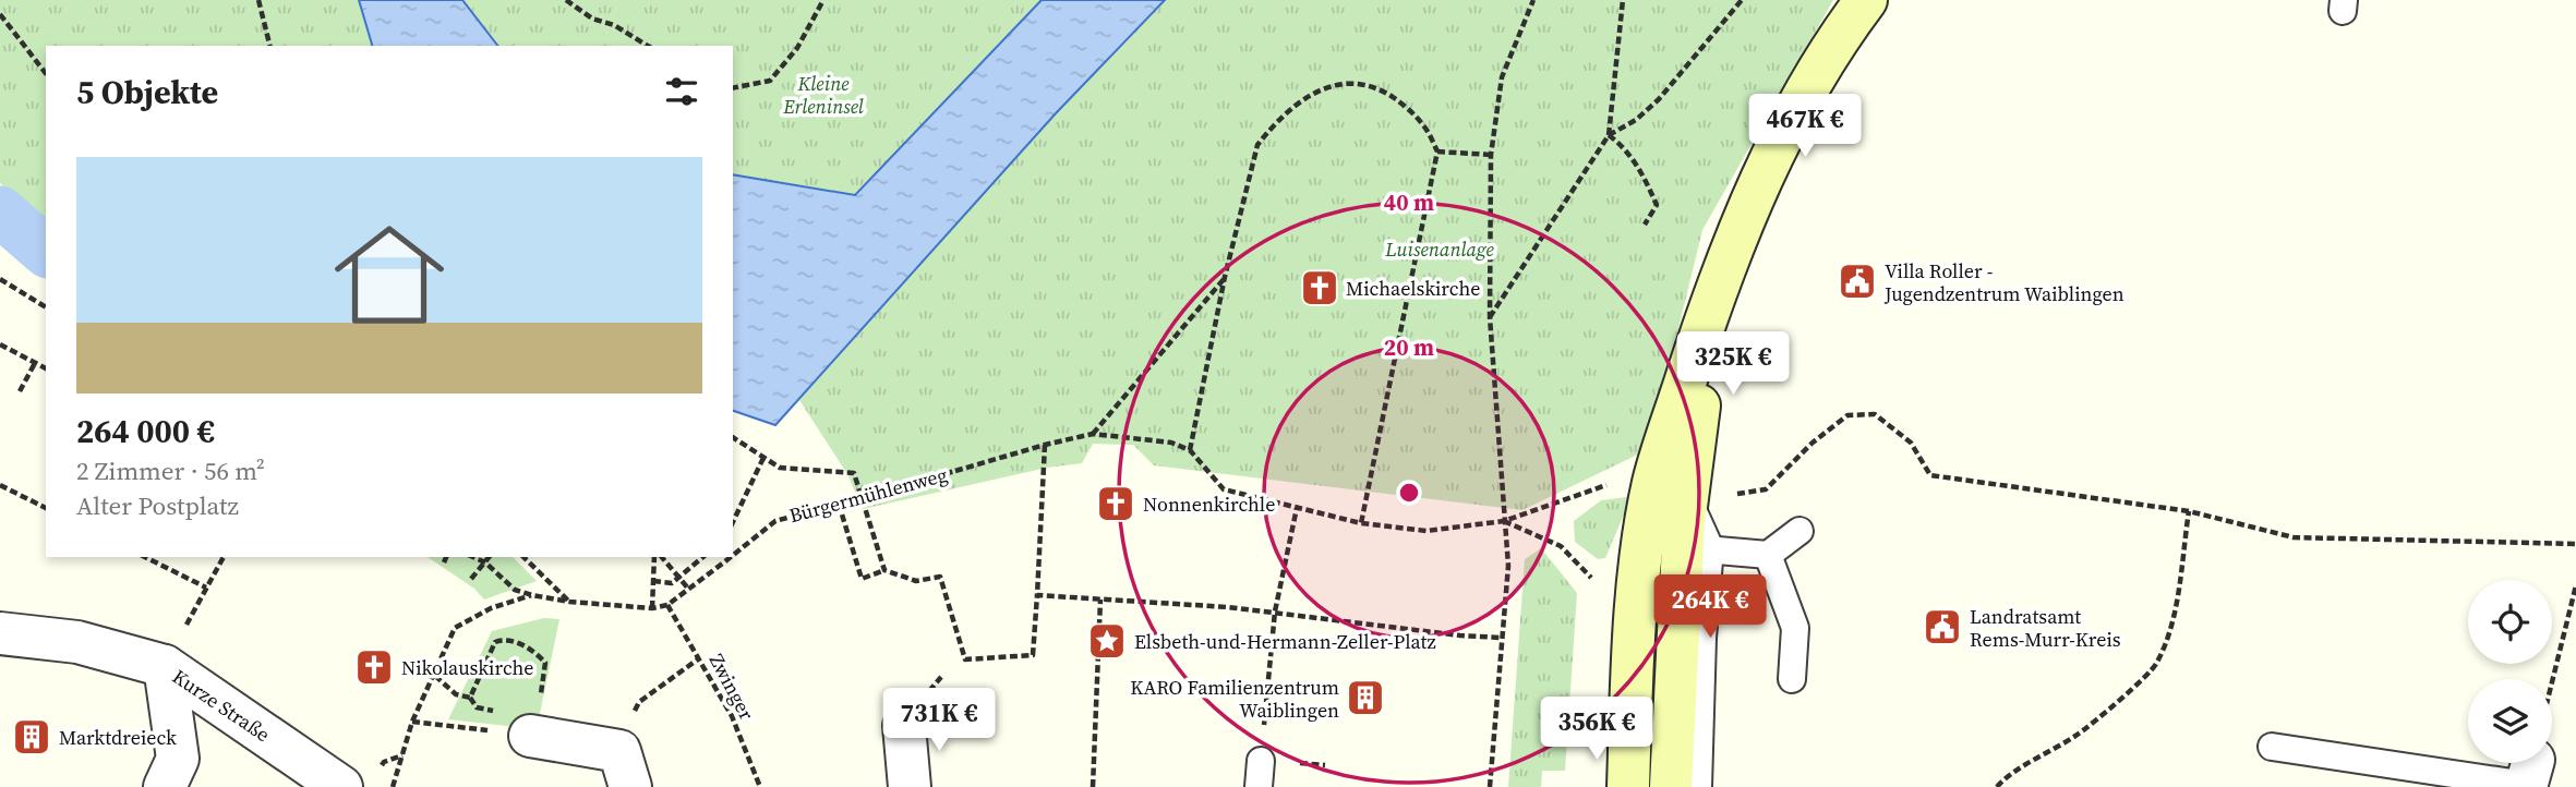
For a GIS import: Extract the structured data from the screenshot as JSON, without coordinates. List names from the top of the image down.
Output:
{
  "streets": {
    "street": ["Kurze Straße"],
    "path": ["Bürgermühlenweg", "Zwinger"]
  },
  "crossings": [
    ["Bürgermühlenweg", "Zwinger"]
  ],
  "parks": ["Kleine Erleninsel", "Luisenanlage"],
  "places": {
    "public building": ["Villa Roller - Jugendzentrum Waiblingen", "Landratsamt Rems-Murr-Kreis"],
    "church": ["Michaelskirche", "Nonnenkirchle", "Nikolauskirche"],
    "place": ["Elsbeth-und-Hermann-Zeller-Platz"],
    "building": ["KARO Familienzentrum Waiblingen", "Marktdreieck"]
  },
  "page": {
    "heading": "5 Objekte",
    "price": [
      "467K €",
      "325K €",
      "264K €",
      "731K €",
      "356K €"
    ],
    "list": [
      {
        "name": "264 000 €",
        "note": "2 Zimmer · 56 m² · Alter Postplatz"
      }
    ]
  },
  "rings": ["40 m", "20 m"]
}
